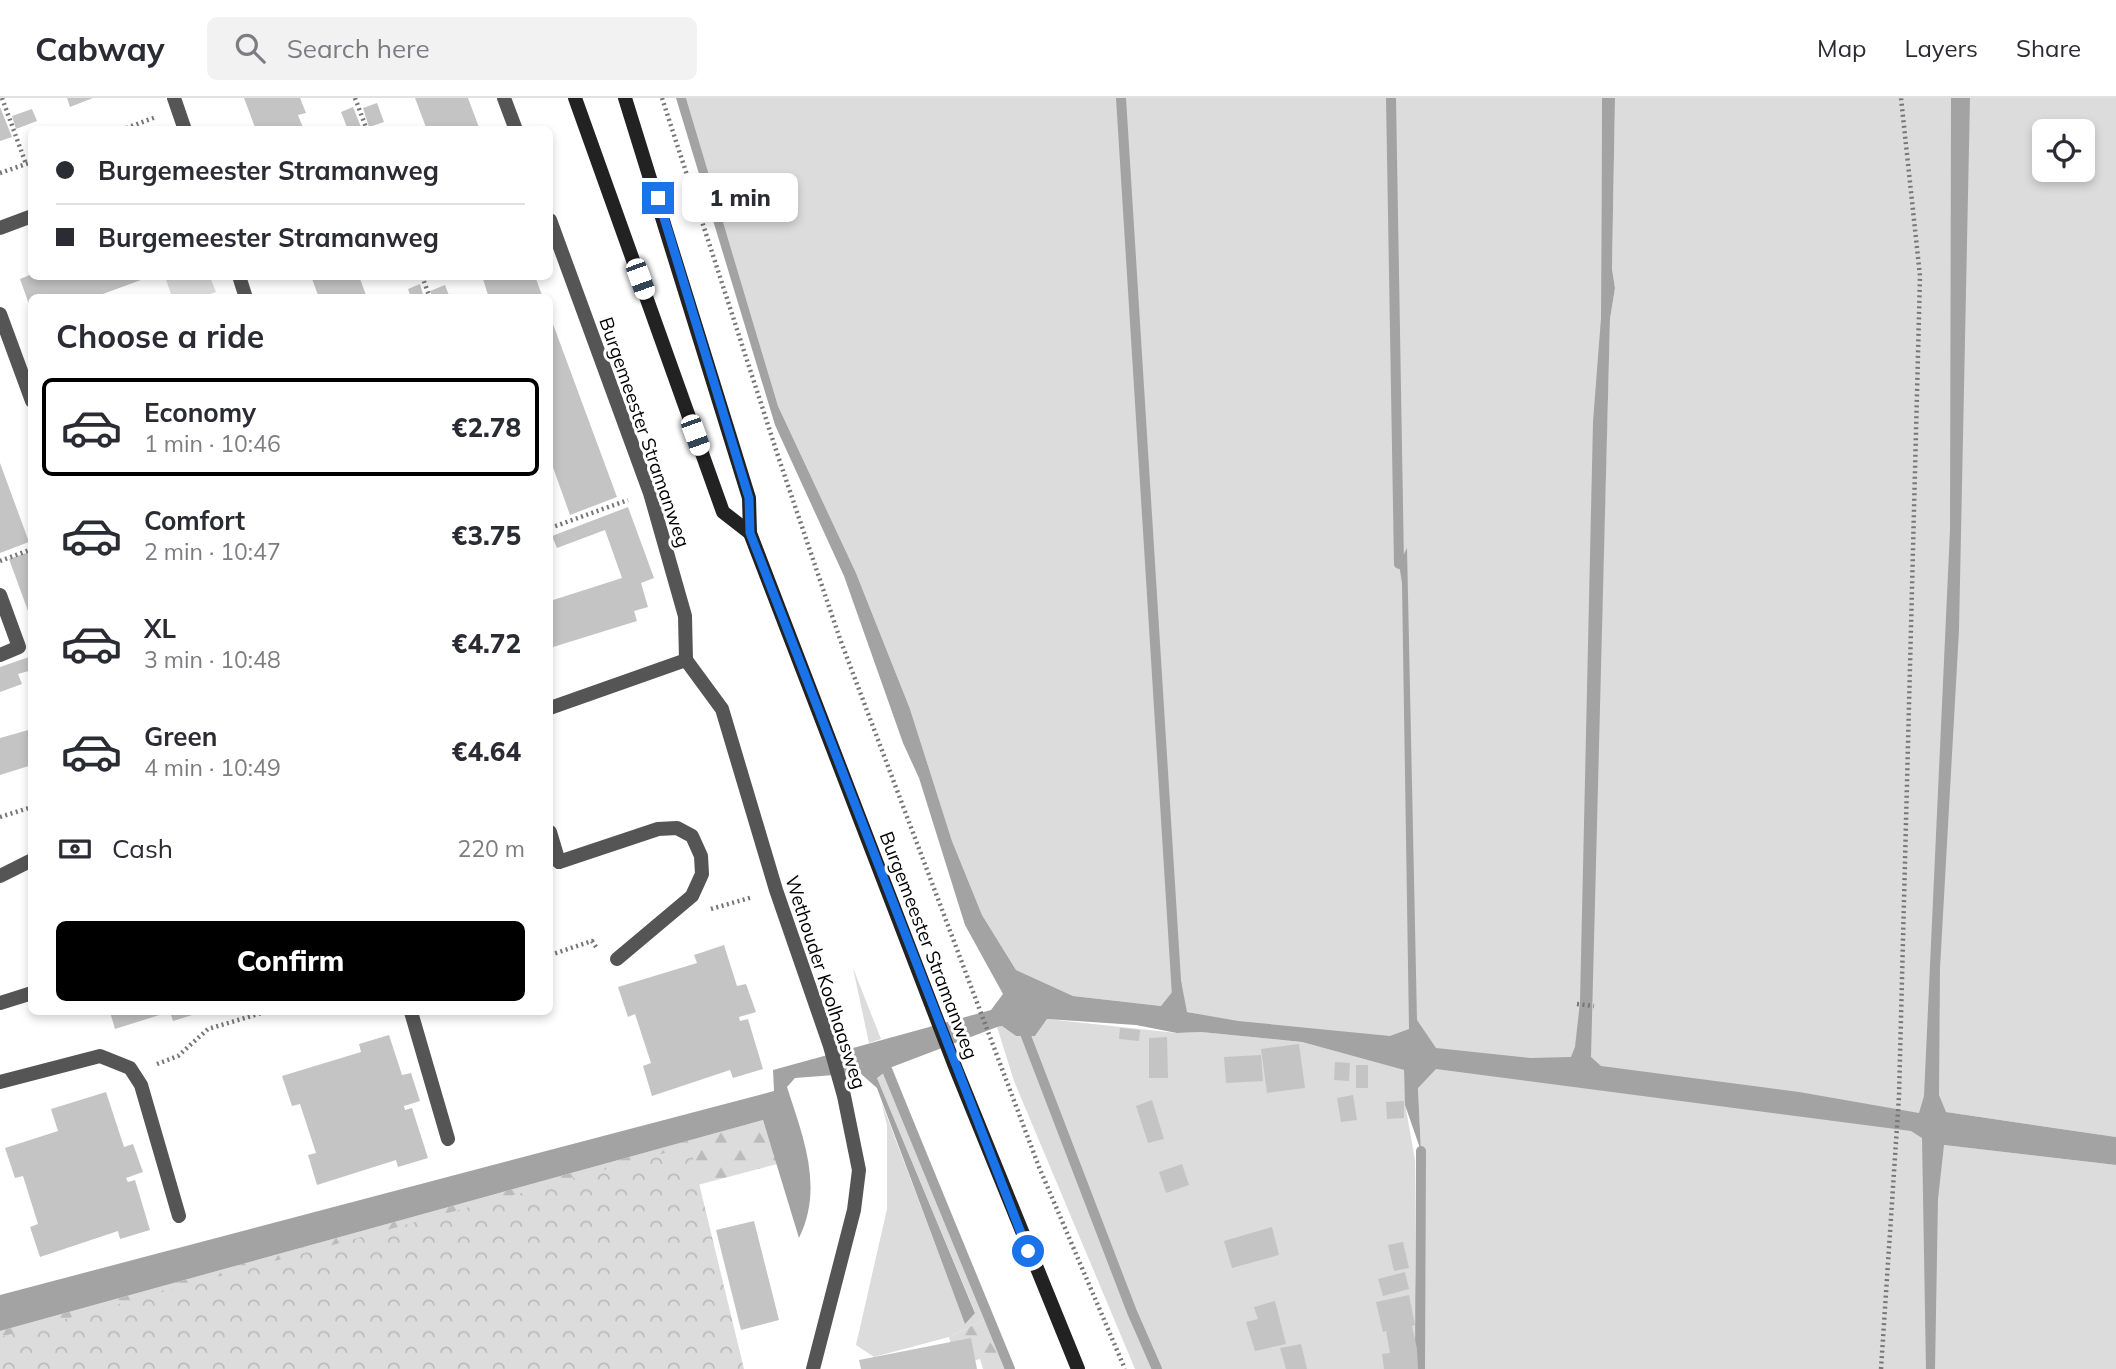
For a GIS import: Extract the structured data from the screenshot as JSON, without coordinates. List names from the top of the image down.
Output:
{
  "streets": {
    "main road": ["Burgemeester Stramanweg"],
    "street": ["Wethouder Koolhaasweg"]
  },
  "crossings": [
    ["Burgemeester Stramanweg", "Wethouder Koolhaasweg"]
  ],
  "page": {
    "header": "Cabway",
    "search": "Search here",
    "nav": ["Map", "Layers", "Share"],
    "banner": ["Burgemeester Stramanweg", "Burgemeester Stramanweg"],
    "bubble": "1 min",
    "heading": "Choose a ride",
    "list": [
      {
        "name": "Economy",
        "note": "1 min · 10:46",
        "value": "€2.78"
      },
      {
        "name": "Comfort",
        "note": "2 min · 10:47",
        "value": "€3.75"
      },
      {
        "name": "XL",
        "note": "3 min · 10:48",
        "value": "€4.72"
      },
      {
        "name": "Green",
        "note": "4 min · 10:49",
        "value": "€4.64"
      }
    ],
    "pay": ["Cash", "220 m"],
    "buttons": "Confirm"
  }
}
